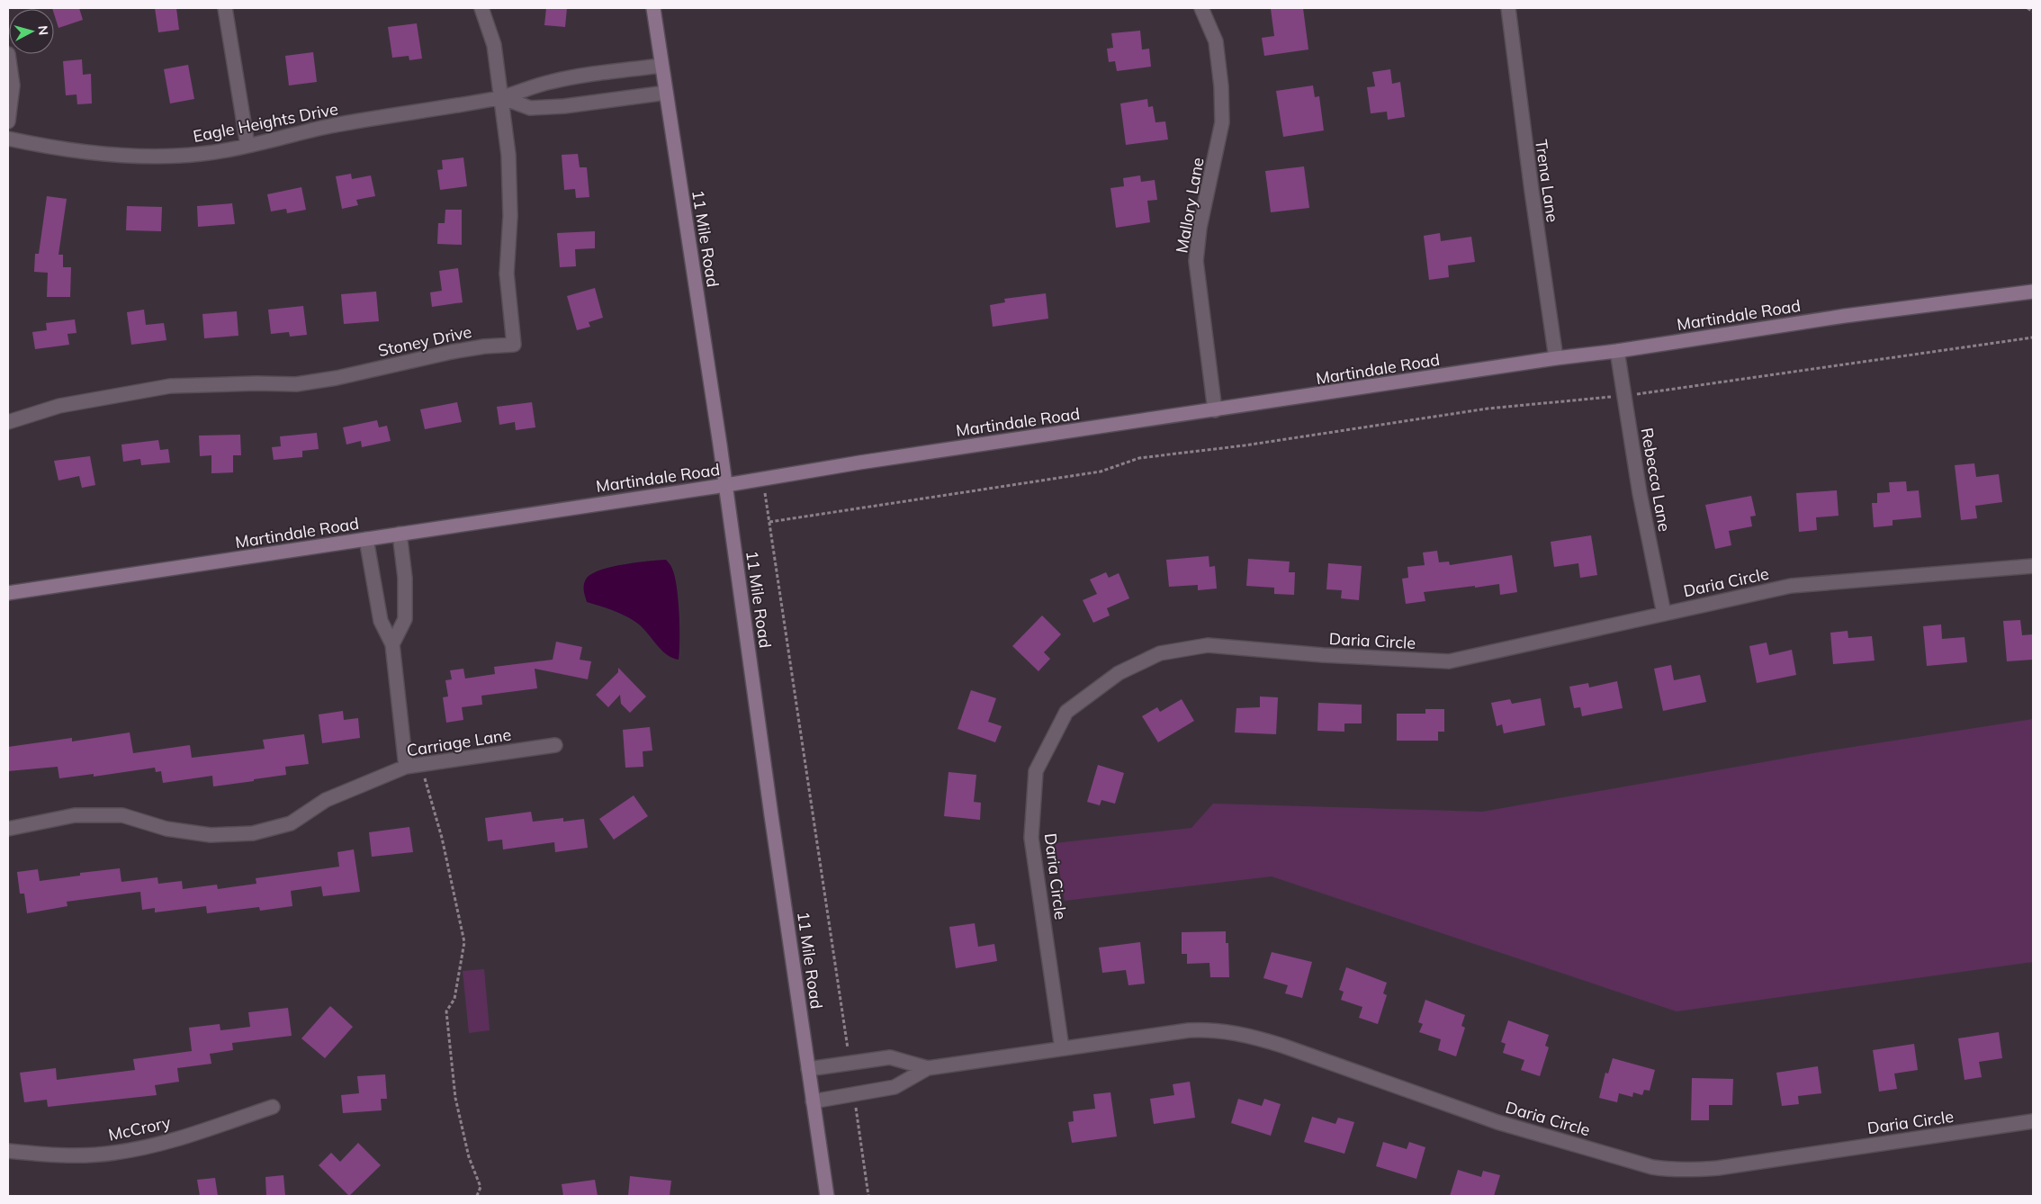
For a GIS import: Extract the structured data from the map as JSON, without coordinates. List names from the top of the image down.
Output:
{
  "streets": {
    "street": [
      "Eagle Heights Drive",
      "Trena Lane",
      "Mallory Lane",
      "11 Mile Road",
      "Martindale Road",
      "Stoney Drive",
      "Rebecca Lane",
      "Daria Circle",
      "Carriage Lane",
      "McCrory"
    ]
  },
  "crossings": [
    ["Eagle Heights Drive", "11 Mile Road"],
    ["Eagle Heights Drive", "Stoney Drive"],
    ["Trena Lane", "Martindale Road"],
    ["Mallory Lane", "Martindale Road"],
    ["11 Mile Road", "Martindale Road"],
    ["11 Mile Road", "Daria Circle"],
    ["Martindale Road", "Rebecca Lane"],
    ["Rebecca Lane", "Daria Circle"]
  ],
  "north": "right"
}
